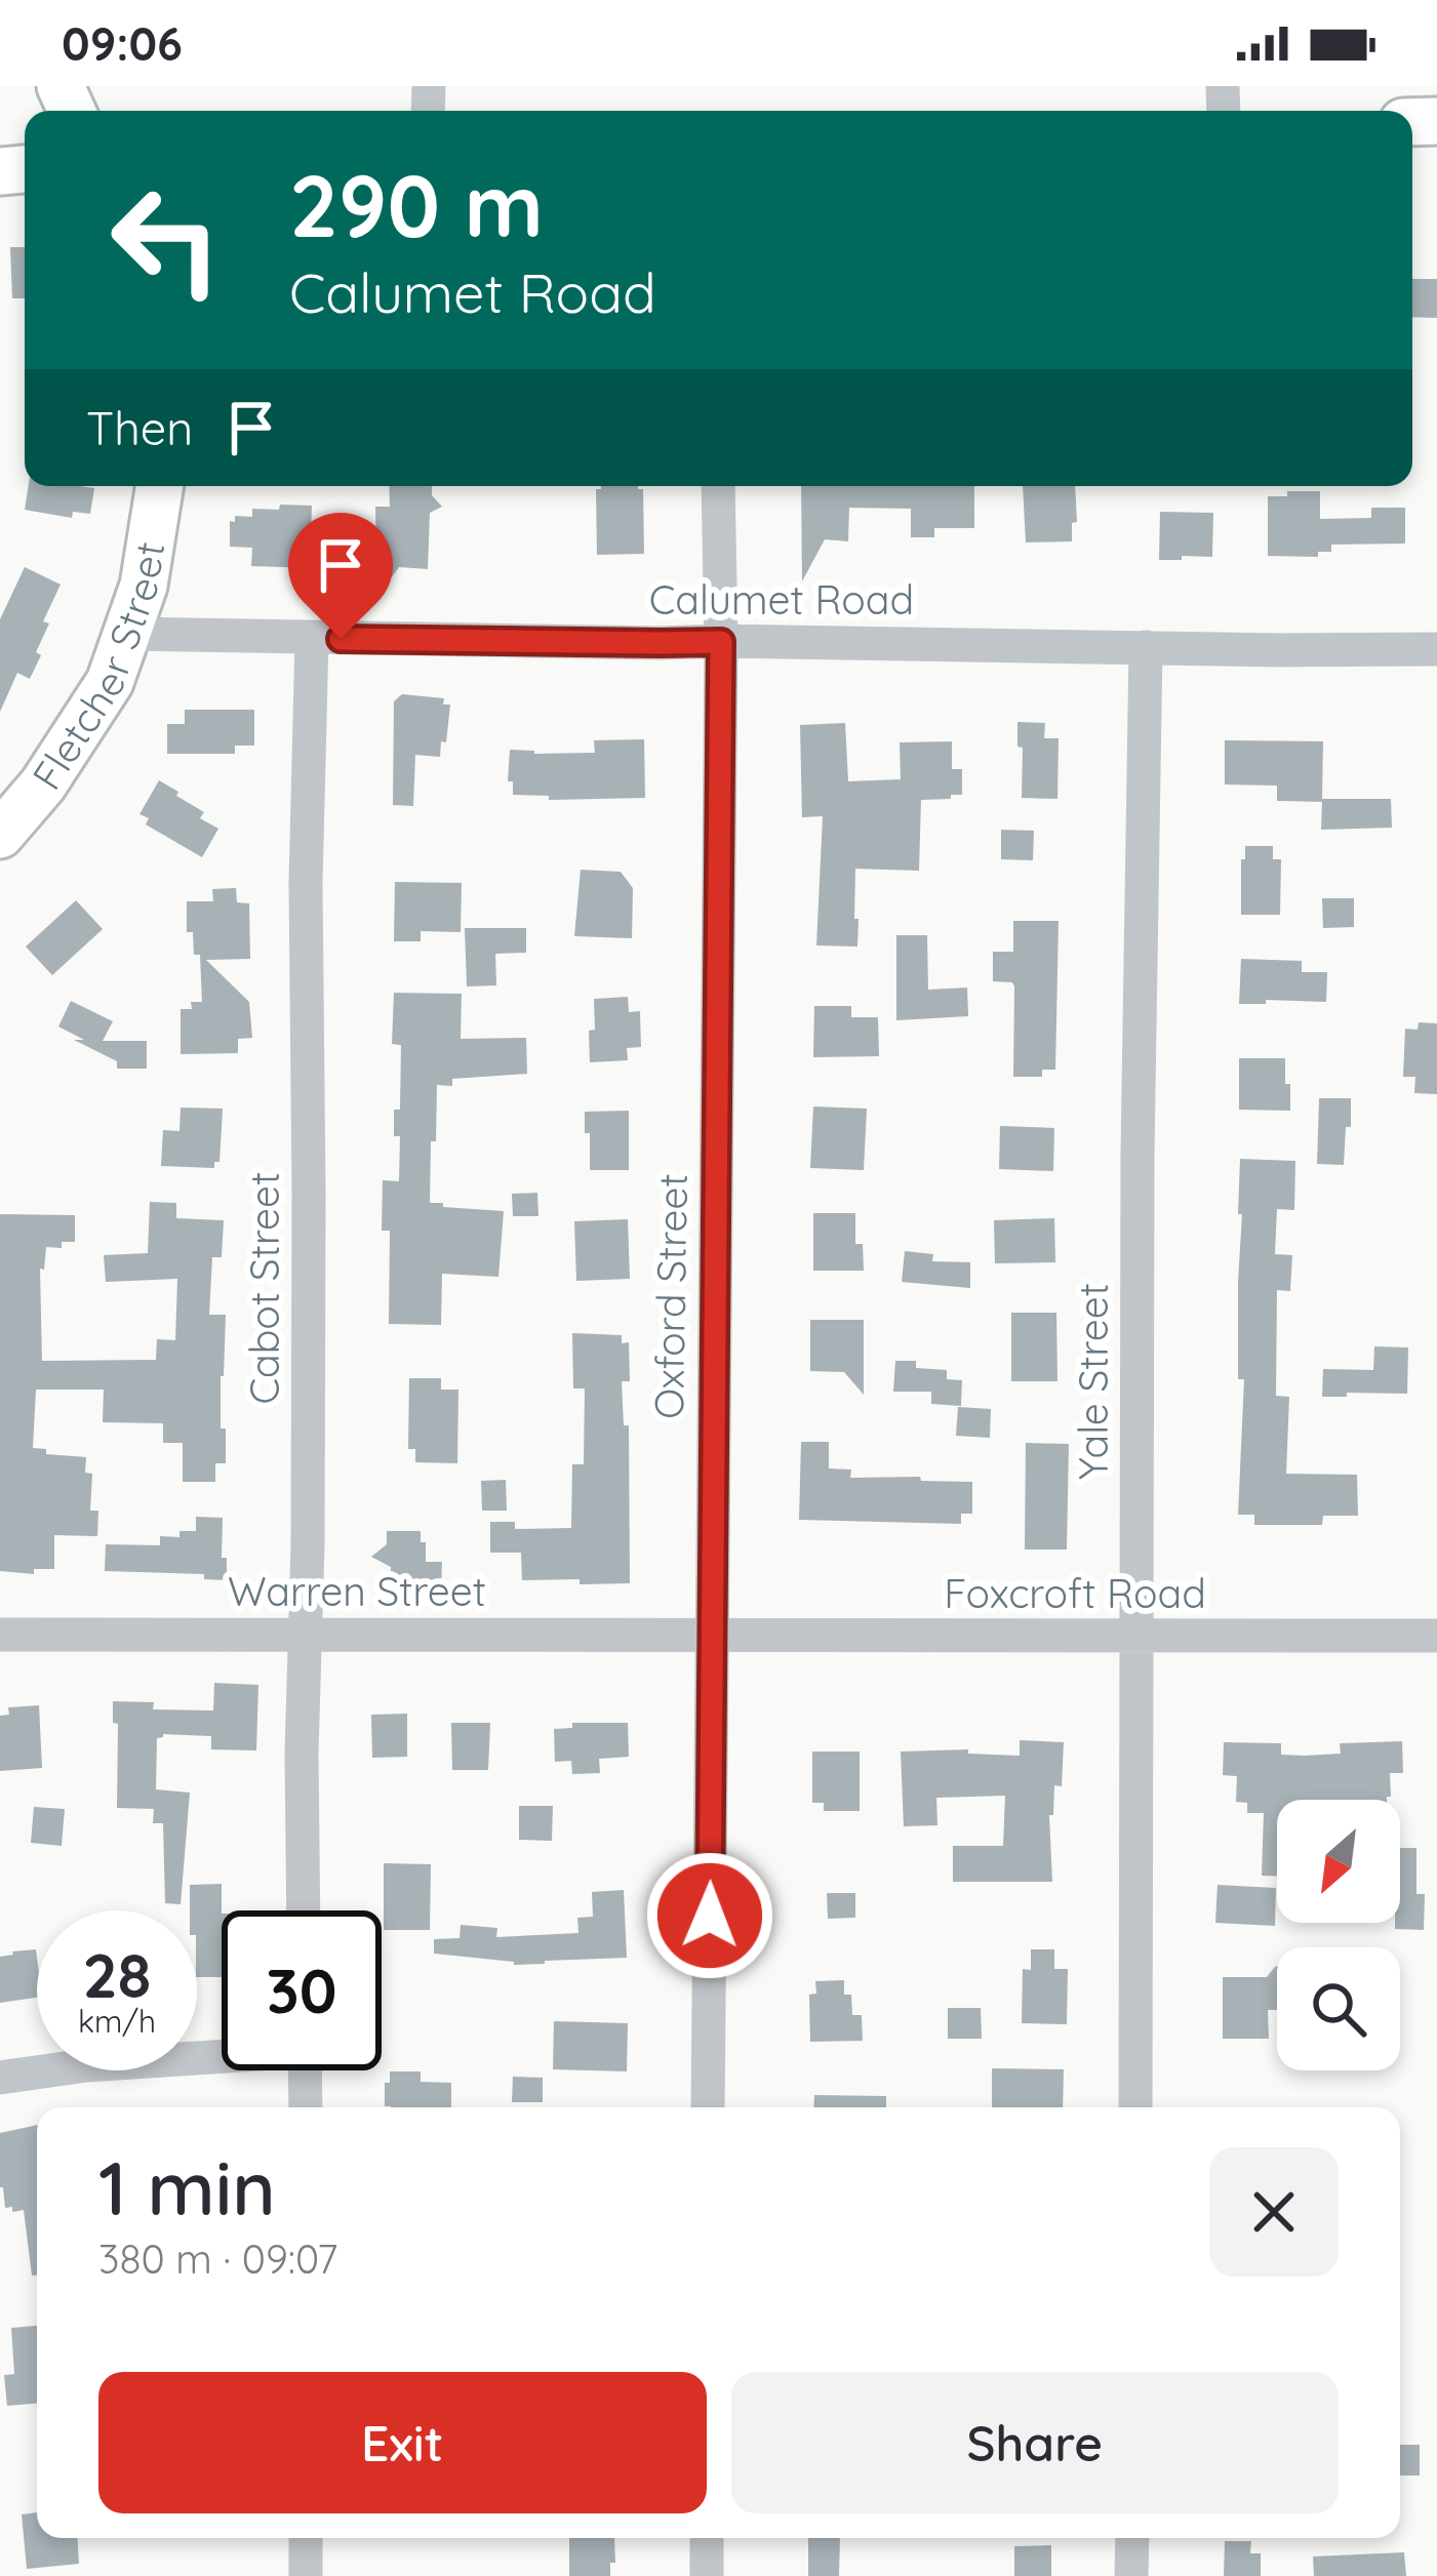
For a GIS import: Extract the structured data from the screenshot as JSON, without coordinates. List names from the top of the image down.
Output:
{
  "streets": {
    "street": [
      "Calumet Road",
      "Fletcher Street",
      "Cabot Street",
      "Oxford Street",
      "Yale Street",
      "Warren Street",
      "Foxcroft Road"
    ]
  },
  "crossings": [
    ["Calumet Road", "Fletcher Street"],
    ["Calumet Road", "Cabot Street"],
    ["Calumet Road", "Oxford Street"],
    ["Calumet Road", "Yale Street"],
    ["Cabot Street", "Warren Street"],
    ["Oxford Street", "Warren Street"],
    ["Oxford Street", "Foxcroft Road"],
    ["Yale Street", "Foxcroft Road"],
    ["Warren Street", "Foxcroft Road"]
  ],
  "north": "bottom left",
  "page": {
    "status": "09:06",
    "turn": ["290 m", "Calumet Road"],
    "then": "Then",
    "speed": "28 km/h",
    "limit": "30",
    "heading": ["1 min", "380 m · 09:07"],
    "buttons": ["Exit", "Share"]
  }
}
